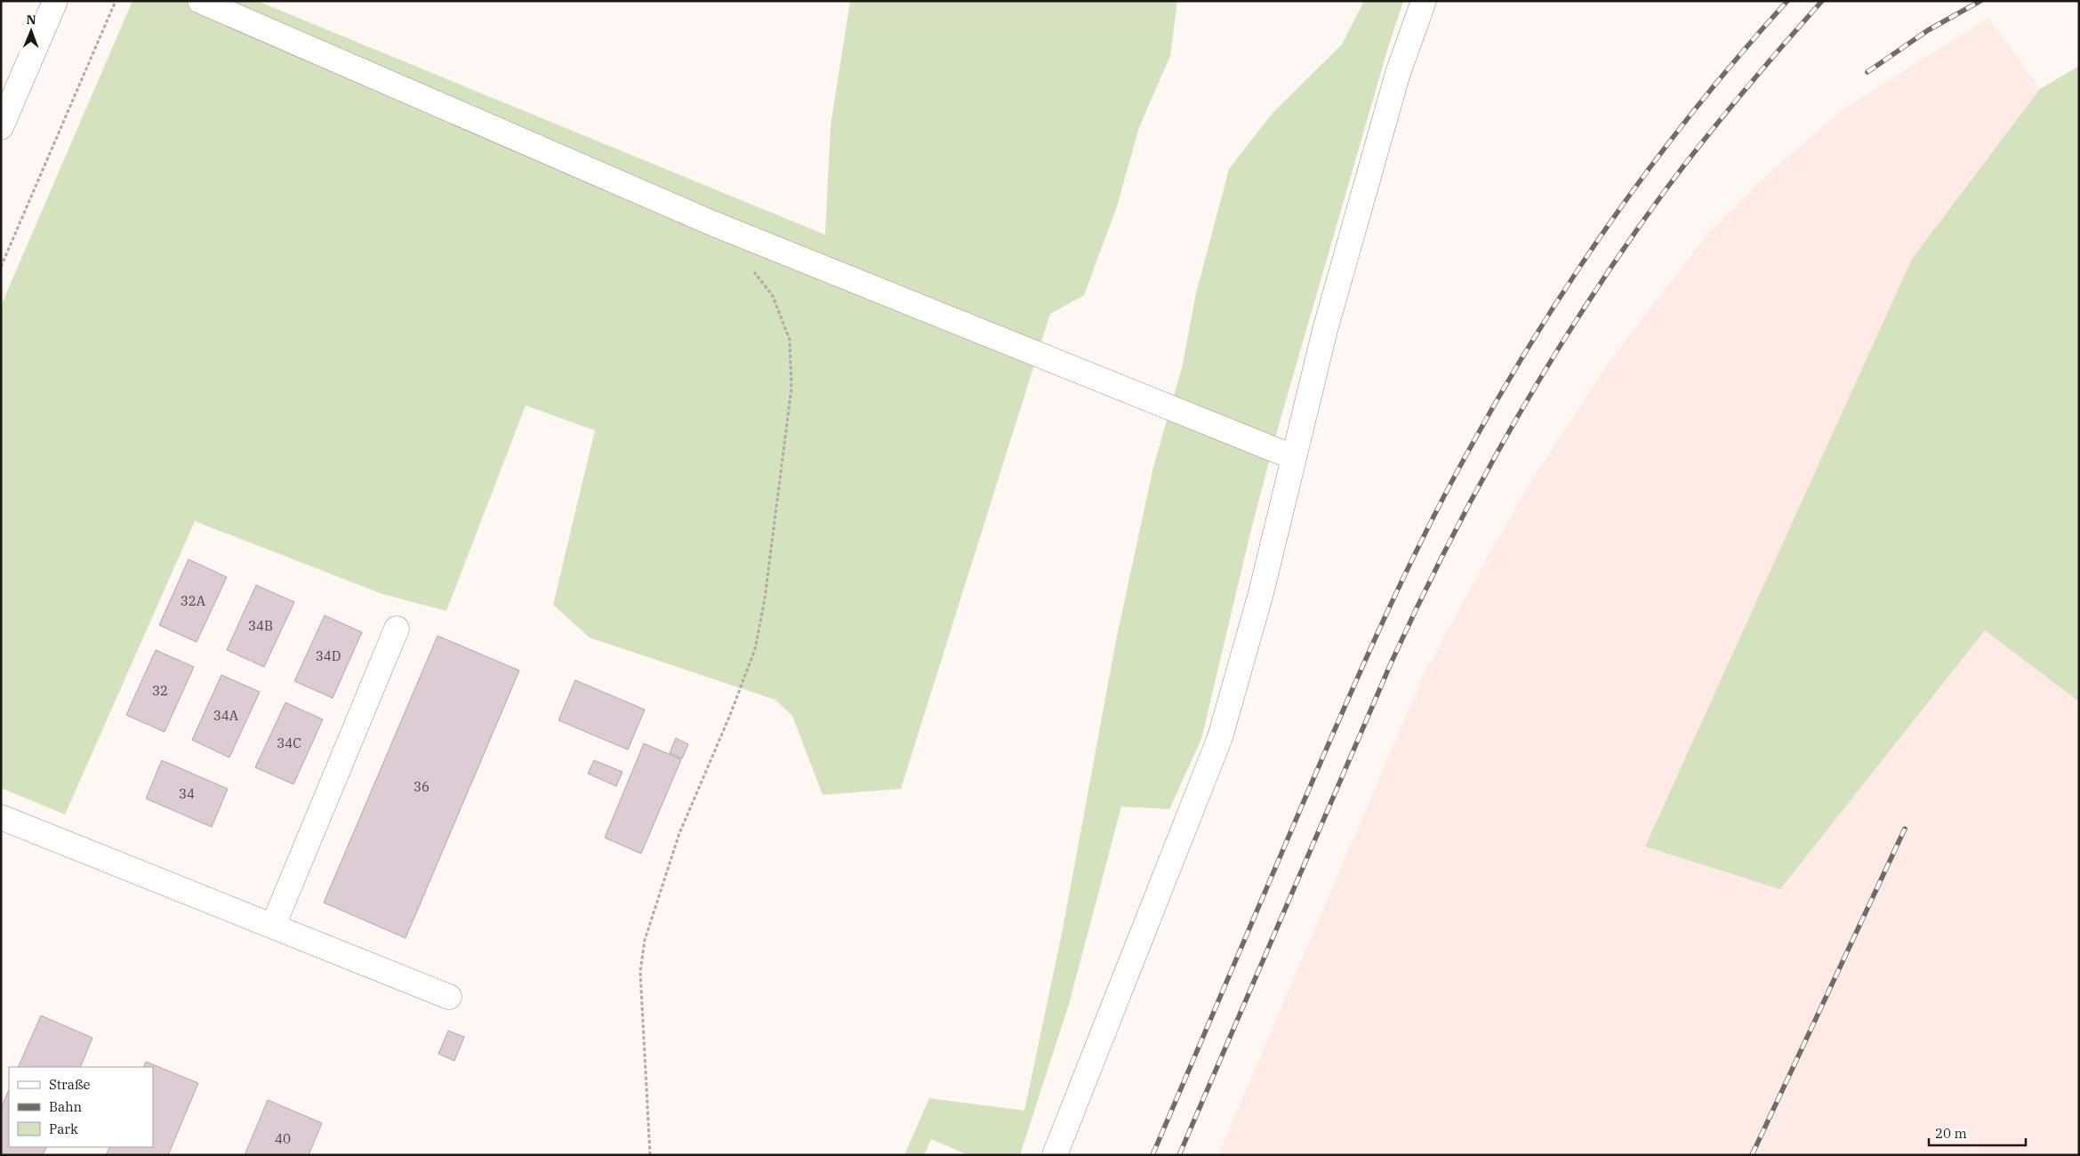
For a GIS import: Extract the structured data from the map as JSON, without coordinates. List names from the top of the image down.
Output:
{
  "house_numbers": [
    "32A",
    "34B",
    "34D",
    "32",
    "34A",
    "34C",
    "36",
    "34",
    "40"
  ],
  "legend": ["Straße", "Bahn", "Park"],
  "scale_bar": "20 m",
  "north": "top"
}
